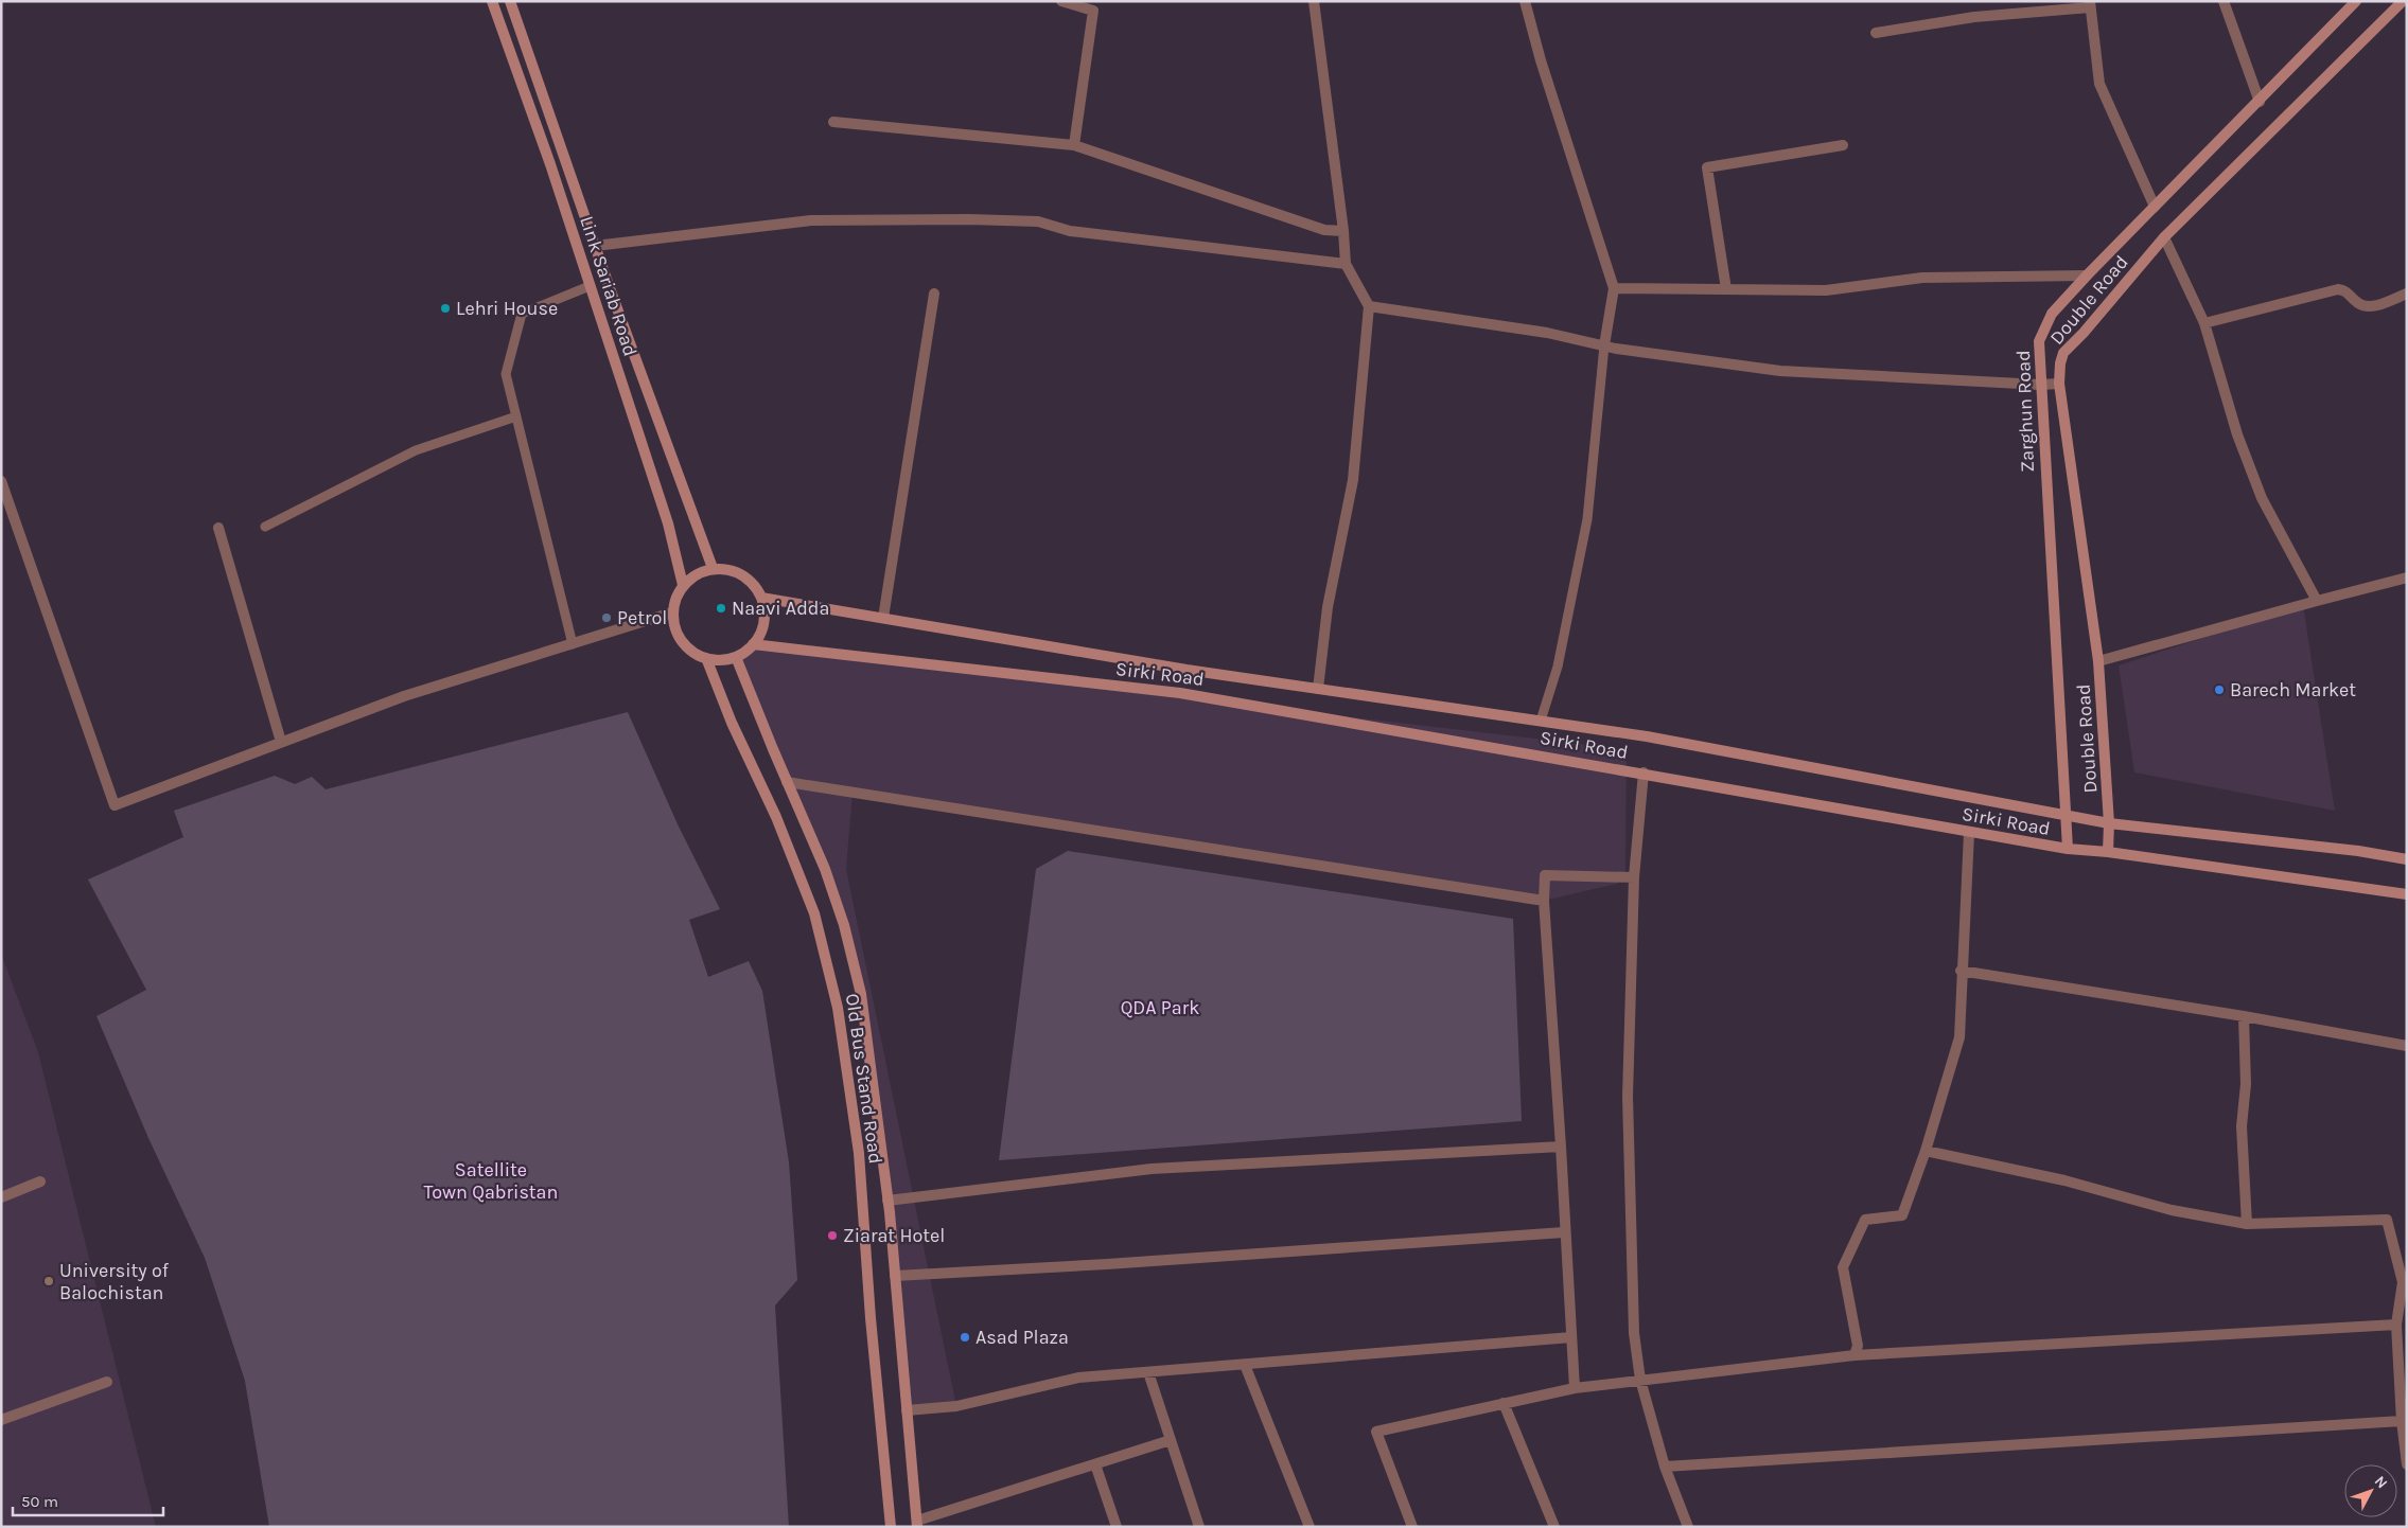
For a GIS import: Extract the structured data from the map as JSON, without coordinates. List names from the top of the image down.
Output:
{
  "streets": {
    "main road": [
      "Link Sariab Road",
      "Double Road",
      "Zarghun Road",
      "Sirki Road",
      "Old Bus Stand Road"
    ]
  },
  "crossings": [
    ["Link Sariab Road", "Sirki Road"],
    ["Link Sariab Road", "Old Bus Stand Road"],
    ["Double Road", "Sirki Road"],
    ["Zarghun Road", "Sirki Road"],
    ["Sirki Road", "Old Bus Stand Road"]
  ],
  "parks": ["QDA Park", "Satellite Town Qabristan"],
  "places": [
    "Lehri House",
    "Naavi Adda",
    "Petrol",
    "Barech Market",
    "Ziarat Hotel",
    "University of Balochistan",
    "Asad Plaza"
  ],
  "scale_bar": "50 m",
  "north": "top right"
}
